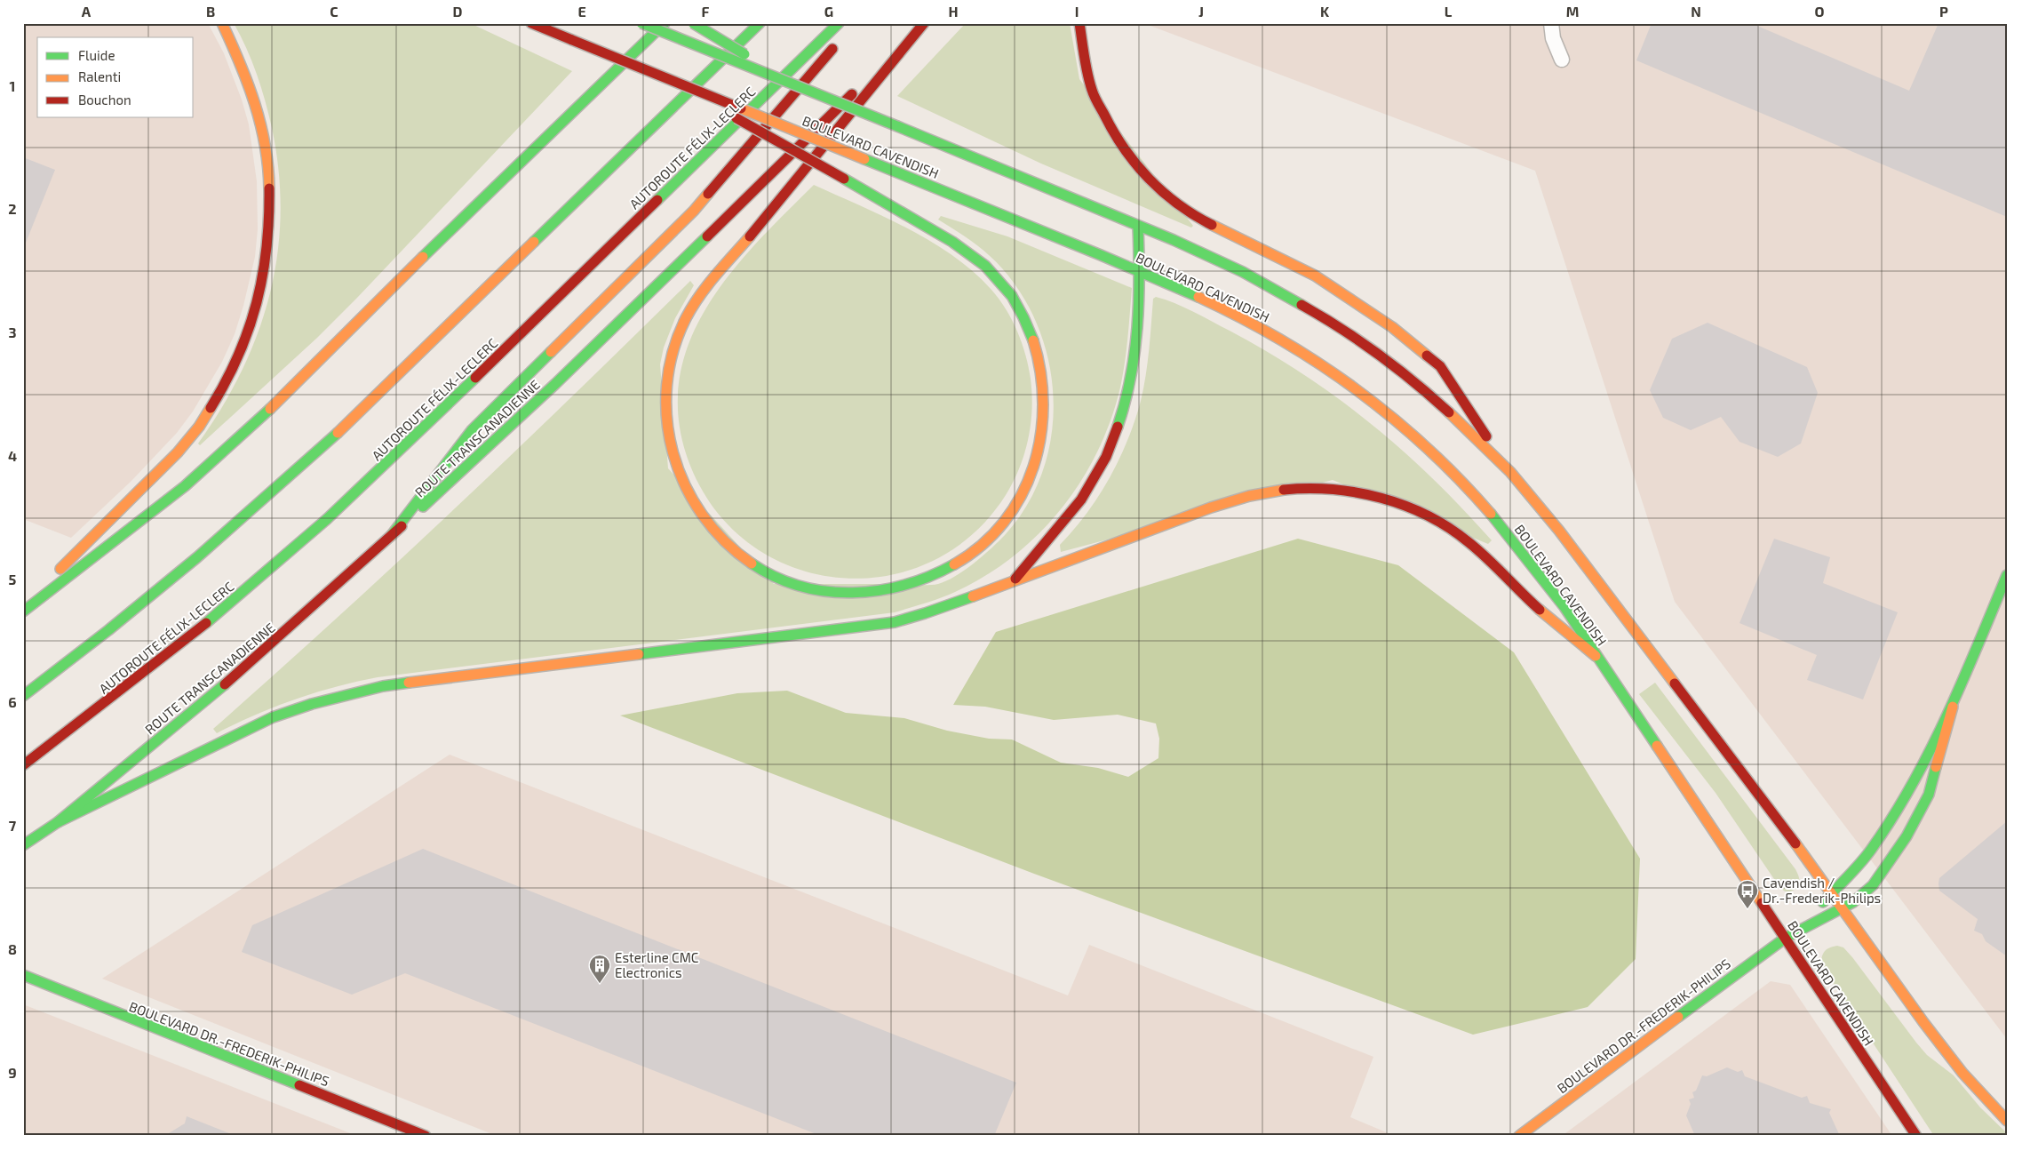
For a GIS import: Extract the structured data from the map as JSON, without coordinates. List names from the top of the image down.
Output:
{
  "streets": {
    "main road": [
      "BOULEVARD CAVENDISH",
      "AUTOROUTE FÉLIX-LECLERC",
      "ROUTE TRANSCANADIENNE",
      "BOULEVARD DR.-FREDERIK-PHILIPS"
    ]
  },
  "crossings": [
    ["BOULEVARD CAVENDISH", "BOULEVARD DR.-FREDERIK-PHILIPS"]
  ],
  "places": {
    "bus stop": ["Cavendish / Dr.-Frederik-Philips"],
    "building": ["Esterline CMC Electronics"]
  },
  "legend": ["Fluide", "Ralenti", "Bouchon"],
  "grid": {
    "columns": [
      "A",
      "B",
      "C",
      "D",
      "E",
      "F",
      "G",
      "H",
      "I",
      "J",
      "K",
      "L",
      "M",
      "N",
      "O",
      "P"
    ],
    "rows": [
      "1",
      "2",
      "3",
      "4",
      "5",
      "6",
      "7",
      "8",
      "9"
    ]
  }
}
